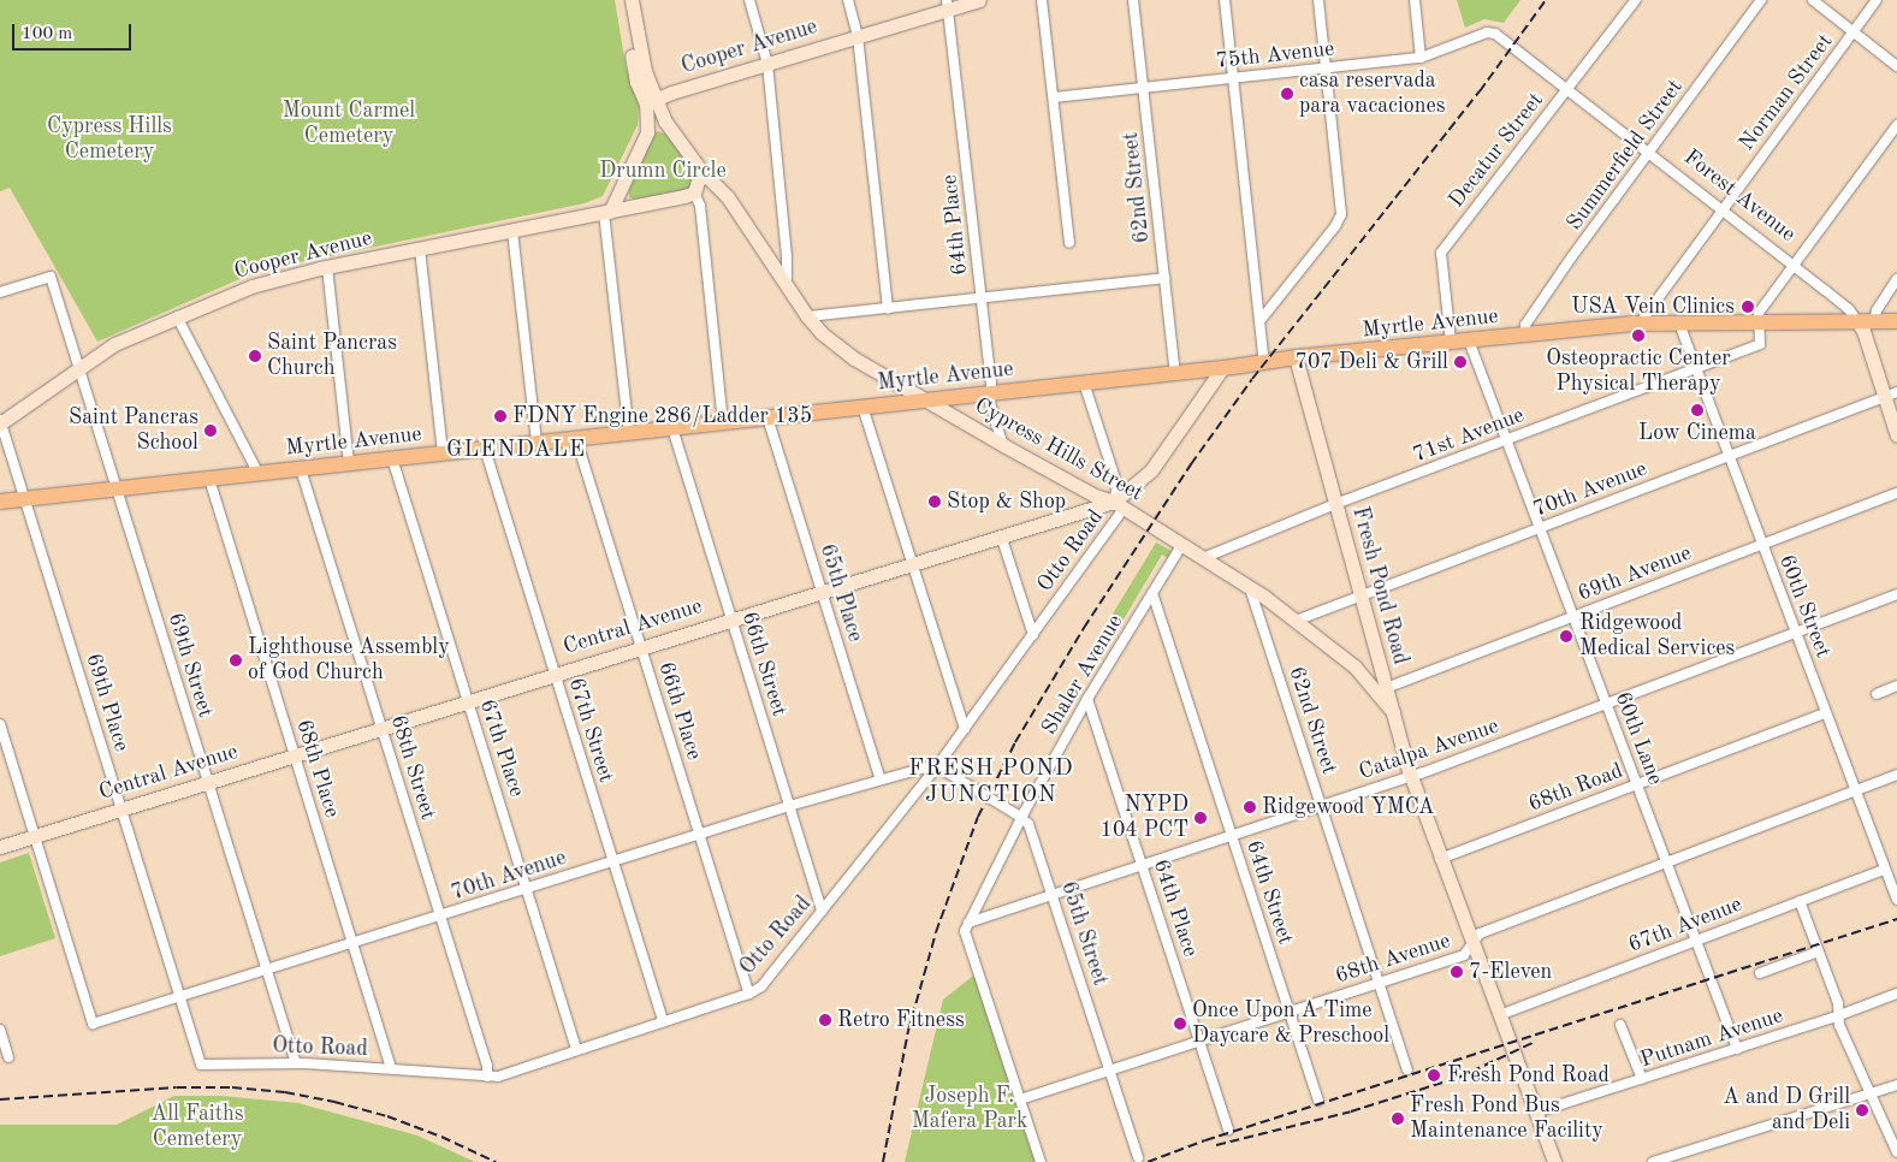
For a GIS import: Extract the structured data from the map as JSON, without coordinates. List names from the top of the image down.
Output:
{
  "streets": {
    "main road": [
      "Cooper Avenue",
      "Forest Avenue",
      "Myrtle Avenue",
      "Cypress Hills Street",
      "Fresh Pond Road",
      "Central Avenue"
    ],
    "street": [
      "75th Avenue",
      "Norman Street",
      "Decatur Street",
      "Summerfield Street",
      "62nd Street",
      "64th Place",
      "71st Avenue",
      "70th Avenue",
      "Otto Road",
      "69th Avenue",
      "65th Place",
      "60th Street",
      "66th Street",
      "69th Street",
      "Shaler Avenue",
      "69th Place",
      "66th Place",
      "67th Street",
      "60th Lane",
      "67th Place",
      "Catalpa Avenue",
      "68th Street",
      "68th Place",
      "68th Road",
      "64th Street",
      "67th Avenue",
      "65th Street",
      "68th Avenue",
      "Putnam Avenue"
    ]
  },
  "crossings": [
    ["Cooper Avenue", "64th Place"],
    ["Cooper Avenue", "Cypress Hills Street"],
    ["Cooper Avenue", "69th Street"],
    ["Cooper Avenue", "69th Place"],
    ["75th Avenue", "62nd Street"],
    ["75th Avenue", "Forest Avenue"],
    ["Norman Street", "Forest Avenue"],
    ["Norman Street", "Myrtle Avenue"],
    ["Decatur Street", "Forest Avenue"],
    ["Decatur Street", "Myrtle Avenue"],
    ["Summerfield Street", "Forest Avenue"],
    ["Summerfield Street", "Myrtle Avenue"],
    ["62nd Street", "Myrtle Avenue"],
    ["62nd Street", "Cypress Hills Street"],
    ["62nd Street", "Catalpa Avenue"],
    ["62nd Street", "68th Avenue"],
    ["Forest Avenue", "Myrtle Avenue"],
    ["Forest Avenue", "70th Avenue"],
    ["64th Place", "Myrtle Avenue"],
    ["64th Place", "Cypress Hills Street"],
    ["64th Place", "Shaler Avenue"],
    ["64th Place", "Catalpa Avenue"],
    ["64th Place", "68th Avenue"],
    ["Myrtle Avenue", "71st Avenue"],
    ["Myrtle Avenue", "Cypress Hills Street"],
    ["Myrtle Avenue", "Fresh Pond Road"],
    ["Myrtle Avenue", "65th Place"],
    ["Myrtle Avenue", "60th Street"],
    ["Myrtle Avenue", "Central Avenue"],
    ["Myrtle Avenue", "66th Street"],
    ["Myrtle Avenue", "69th Street"],
    ["Myrtle Avenue", "69th Place"],
    ["Myrtle Avenue", "66th Place"],
    ["Myrtle Avenue", "67th Street"],
    ["Myrtle Avenue", "60th Lane"],
    ["Myrtle Avenue", "67th Place"],
    ["Myrtle Avenue", "68th Street"],
    ["Myrtle Avenue", "68th Place"],
    ["71st Avenue", "Cypress Hills Street"],
    ["71st Avenue", "Fresh Pond Road"],
    ["71st Avenue", "60th Street"],
    ["71st Avenue", "60th Lane"],
    ["Cypress Hills Street", "70th Avenue"],
    ["Cypress Hills Street", "Otto Road"],
    ["Cypress Hills Street", "69th Avenue"],
    ["Cypress Hills Street", "Fresh Pond Road"],
    ["Cypress Hills Street", "Central Avenue"],
    ["Cypress Hills Street", "Shaler Avenue"],
    ["70th Avenue", "Otto Road"],
    ["70th Avenue", "Fresh Pond Road"],
    ["70th Avenue", "65th Place"],
    ["70th Avenue", "60th Street"],
    ["70th Avenue", "Central Avenue"],
    ["70th Avenue", "66th Street"],
    ["70th Avenue", "69th Street"],
    ["70th Avenue", "69th Place"],
    ["70th Avenue", "66th Place"],
    ["70th Avenue", "67th Street"],
    ["70th Avenue", "60th Lane"],
    ["70th Avenue", "67th Place"],
    ["70th Avenue", "68th Street"],
    ["70th Avenue", "68th Place"],
    ["Otto Road", "Central Avenue"],
    ["Otto Road", "66th Street"],
    ["Otto Road", "69th Street"],
    ["Otto Road", "69th Place"],
    ["Otto Road", "66th Place"],
    ["Otto Road", "67th Street"],
    ["Otto Road", "67th Place"],
    ["Otto Road", "68th Street"],
    ["Otto Road", "68th Place"],
    ["69th Avenue", "Fresh Pond Road"],
    ["69th Avenue", "60th Street"],
    ["69th Avenue", "60th Lane"],
    ["Fresh Pond Road", "Catalpa Avenue"],
    ["Fresh Pond Road", "68th Road"],
    ["Fresh Pond Road", "67th Avenue"],
    ["Fresh Pond Road", "68th Avenue"],
    ["Fresh Pond Road", "Putnam Avenue"],
    ["65th Place", "Central Avenue"],
    ["60th Street", "Catalpa Avenue"],
    ["60th Street", "68th Road"],
    ["60th Street", "67th Avenue"],
    ["60th Street", "68th Avenue"],
    ["Central Avenue", "66th Street"],
    ["Central Avenue", "69th Street"],
    ["Central Avenue", "69th Place"],
    ["Central Avenue", "66th Place"],
    ["Central Avenue", "67th Street"],
    ["Central Avenue", "67th Place"],
    ["Central Avenue", "68th Street"],
    ["Central Avenue", "68th Place"],
    ["Shaler Avenue", "Catalpa Avenue"],
    ["Shaler Avenue", "64th Street"],
    ["Shaler Avenue", "65th Street"],
    ["60th Lane", "Catalpa Avenue"],
    ["60th Lane", "68th Road"],
    ["60th Lane", "67th Avenue"],
    ["60th Lane", "68th Avenue"],
    ["60th Lane", "Putnam Avenue"],
    ["Catalpa Avenue", "64th Street"],
    ["Catalpa Avenue", "65th Street"],
    ["64th Street", "68th Avenue"],
    ["65th Street", "68th Avenue"]
  ],
  "districts": ["GLENDALE", "FRESH POND JUNCTION"],
  "parks": [
    "Mount Carmel Cemetery",
    "Cypress Hills Cemetery",
    "Drumn Circle",
    "Joseph F. Mafera Park",
    "All Faiths Cemetery"
  ],
  "places": [
    "casa reservada para vacaciones",
    "USA Vein Clinics",
    "Osteopractic Center Physical Therapy",
    "Saint Pancras Church",
    "707 Deli & Grill",
    "Low Cinema",
    "FDNY Engine 286/Ladder 135",
    "Saint Pancras School",
    "Stop & Shop",
    "Ridgewood Medical Services",
    "Lighthouse Assembly of God Church",
    "Ridgewood YMCA",
    "NYPD 104 PCT",
    "7-Eleven",
    "Retro Fitness",
    "Once Upon A Time Daycare & Preschool",
    "Fresh Pond Road",
    "A and D Grill and Deli",
    "Fresh Pond Bus Maintenance Facility"
  ],
  "scale_bar": "100 m"
}
